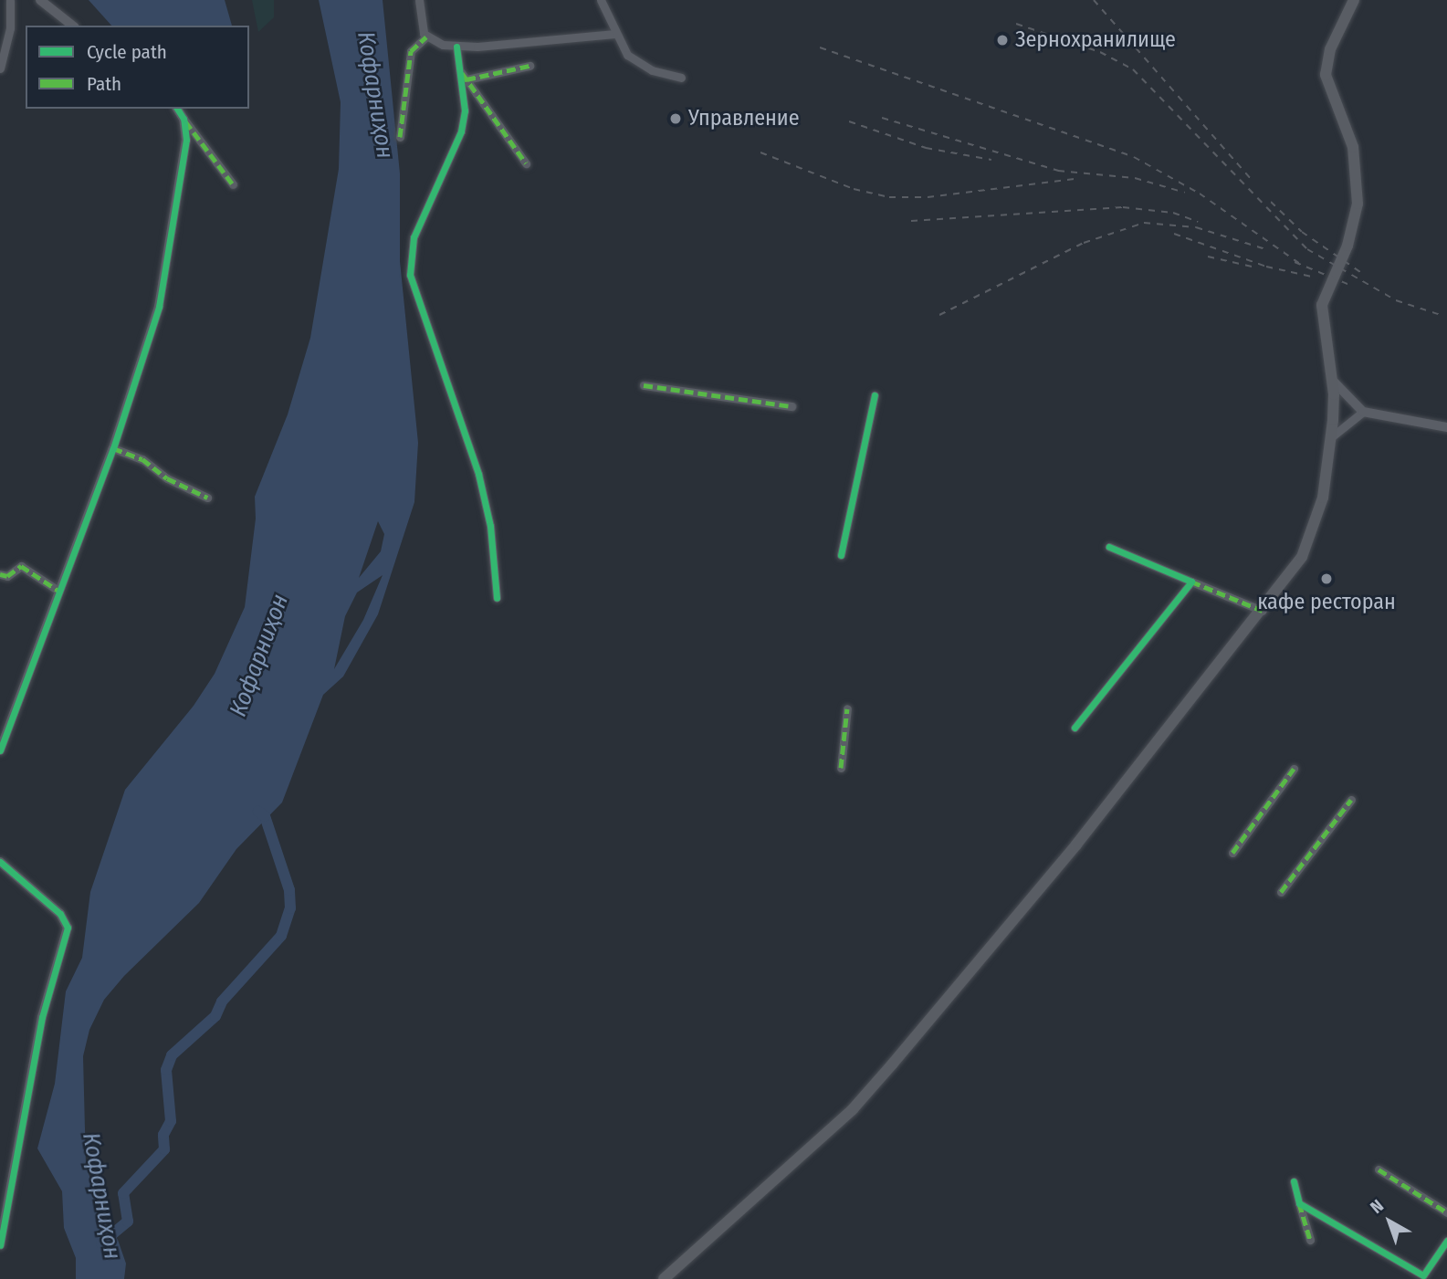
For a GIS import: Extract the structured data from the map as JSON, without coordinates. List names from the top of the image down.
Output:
{
  "water": ["Кофарниҳон"],
  "places": ["Зернохранилище", "Управление", "кафе ресторан"],
  "legend": ["Cycle path", "Path"],
  "north": "top left"
}
